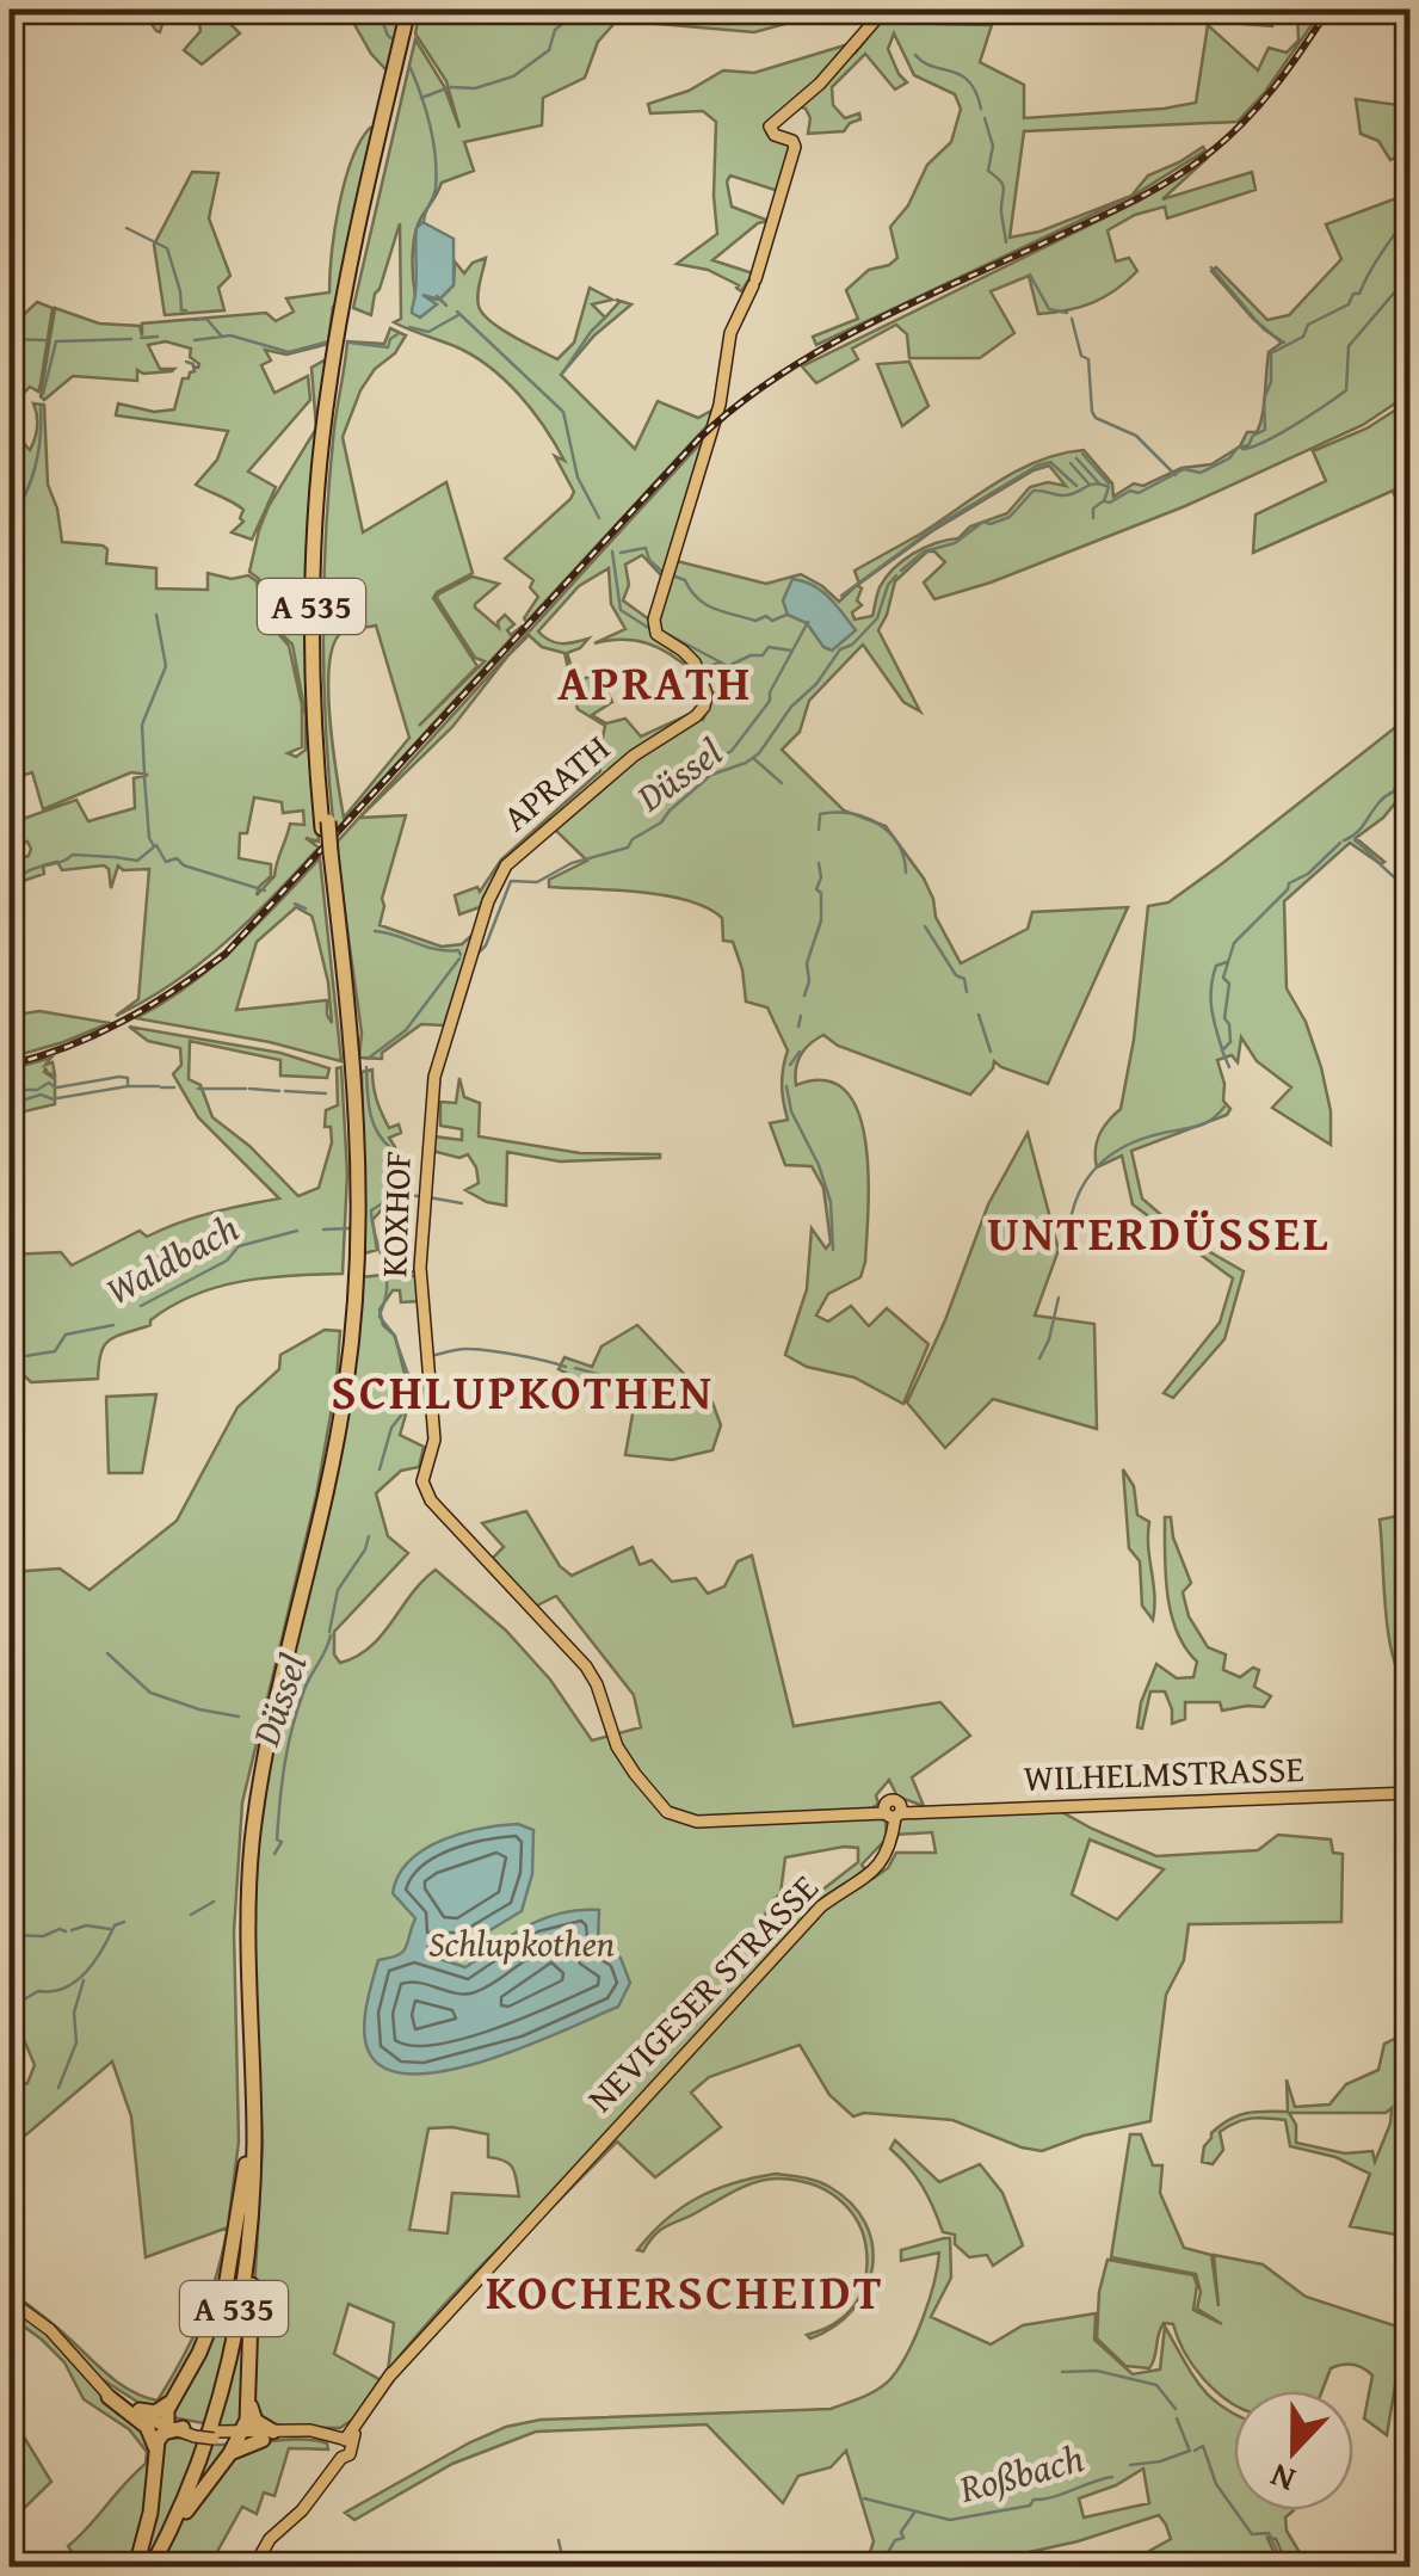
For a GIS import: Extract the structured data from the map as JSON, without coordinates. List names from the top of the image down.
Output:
{
  "streets": {
    "highway": ["A 535"],
    "main road": [
      "APRATH",
      "KOXHOF",
      "WILHELMSTRASSE",
      "NEVIGESER STRASSE"
    ]
  },
  "crossings": [
    ["APRATH", "KOXHOF"],
    ["KOXHOF", "WILHELMSTRASSE"],
    ["KOXHOF", "NEVIGESER STRASSE"],
    ["WILHELMSTRASSE", "NEVIGESER STRASSE"]
  ],
  "districts": [
    "APRATH",
    "UNTERDÜSSEL",
    "SCHLUPKOTHEN",
    "KOCHERSCHEIDT"
  ],
  "water": ["Düssel", "Waldbach", "Roßbach"],
  "parks": ["Schlupkothen"],
  "north": "bottom"
}
